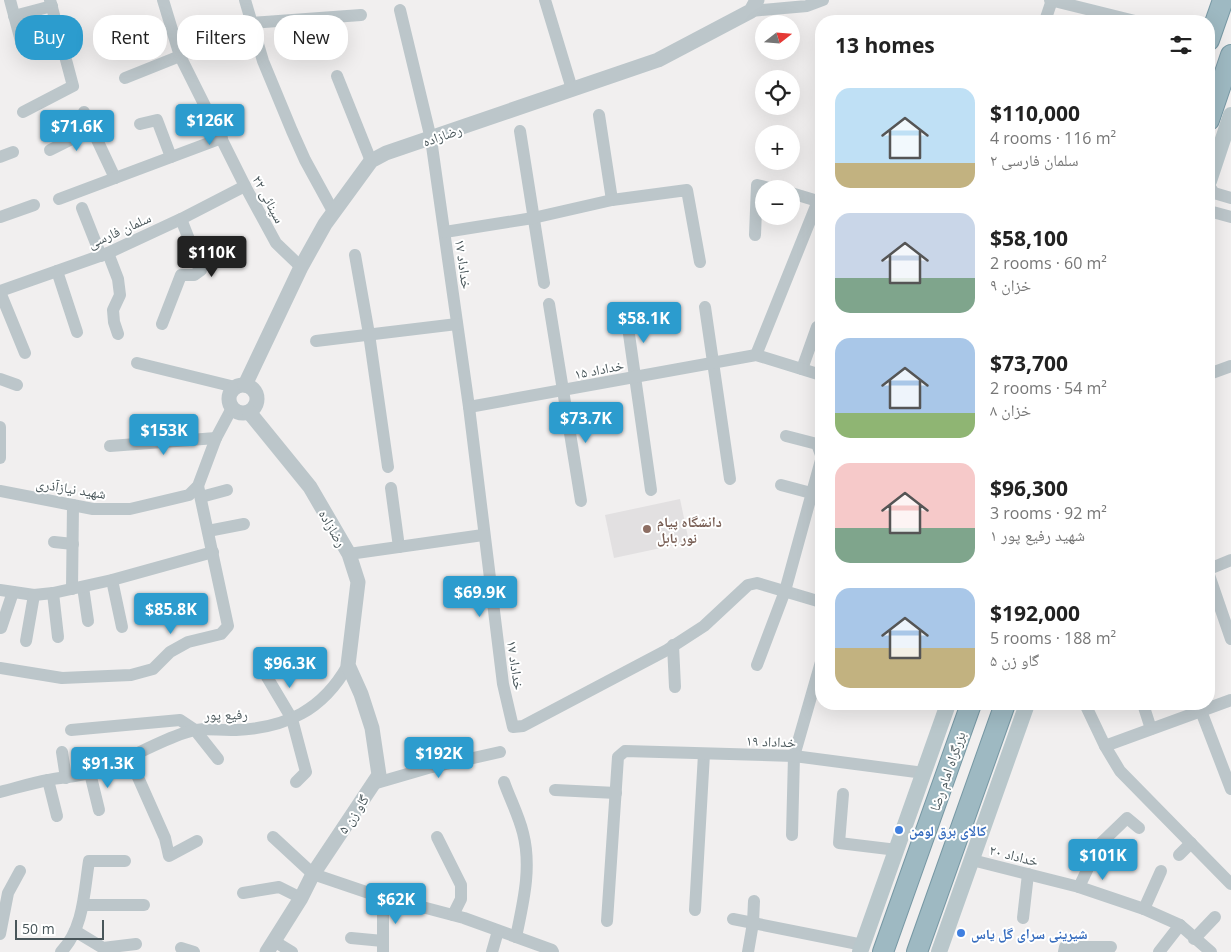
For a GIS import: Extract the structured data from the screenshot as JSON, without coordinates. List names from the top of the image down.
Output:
{
  "streets": {
    "highway": ["بزرگراه امام رضا"],
    "street": [
      "رضازاده",
      "سینائی ۲۲",
      "سلمان فارسی",
      "خداداد ۱۷",
      "خداداد ۱۵",
      "شهید نیازآذری",
      "رفیع پور",
      "خداداد ۱۹",
      "گاو زن ۵",
      "خداداد ۲۰"
    ]
  },
  "crossings": [
    ["رضازاده", "سینائی ۲۲"],
    ["رضازاده", "خداداد ۱۷"],
    ["رضازاده", "رفیع پور"],
    ["رضازاده", "گاو زن ۵"],
    ["سینائی ۲۲", "سلمان فارسی"],
    ["خداداد ۱۷", "خداداد ۱۵"],
    ["رفیع پور", "گاو زن ۵"]
  ],
  "places": ["دانشگاه پیام نور بابل", "کالای برق لومن", "شیرینی سرای گل یاس"],
  "scale_bar": "50 m",
  "north": "right",
  "page": {
    "map_buttons": ["+", "−"],
    "chip": [
      "Buy",
      "Rent",
      "Filters",
      "New"
    ],
    "heading": "13 homes",
    "list": [
      {
        "name": "$110,000",
        "note": "4 rooms · 116 m² · سلمان فارسی ۲"
      },
      {
        "name": "$58,100",
        "note": "2 rooms · 60 m² · خزان ۹"
      },
      {
        "name": "$73,700",
        "note": "2 rooms · 54 m² · خزان ۸"
      },
      {
        "name": "$96,300",
        "note": "3 rooms · 92 m² · شهید رفیع پور ۱"
      },
      {
        "name": "$192,000",
        "note": "5 rooms · 188 m² · گاو زن ۵"
      }
    ],
    "price": [
      "$126K",
      "$71.6K",
      "$110K",
      "$58.1K",
      "$73.7K",
      "$153K",
      "$69.9K",
      "$85.8K",
      "$96.3K",
      "$192K",
      "$91.3K",
      "$101K",
      "$62K"
    ],
    "scale": "50 m"
  }
}
